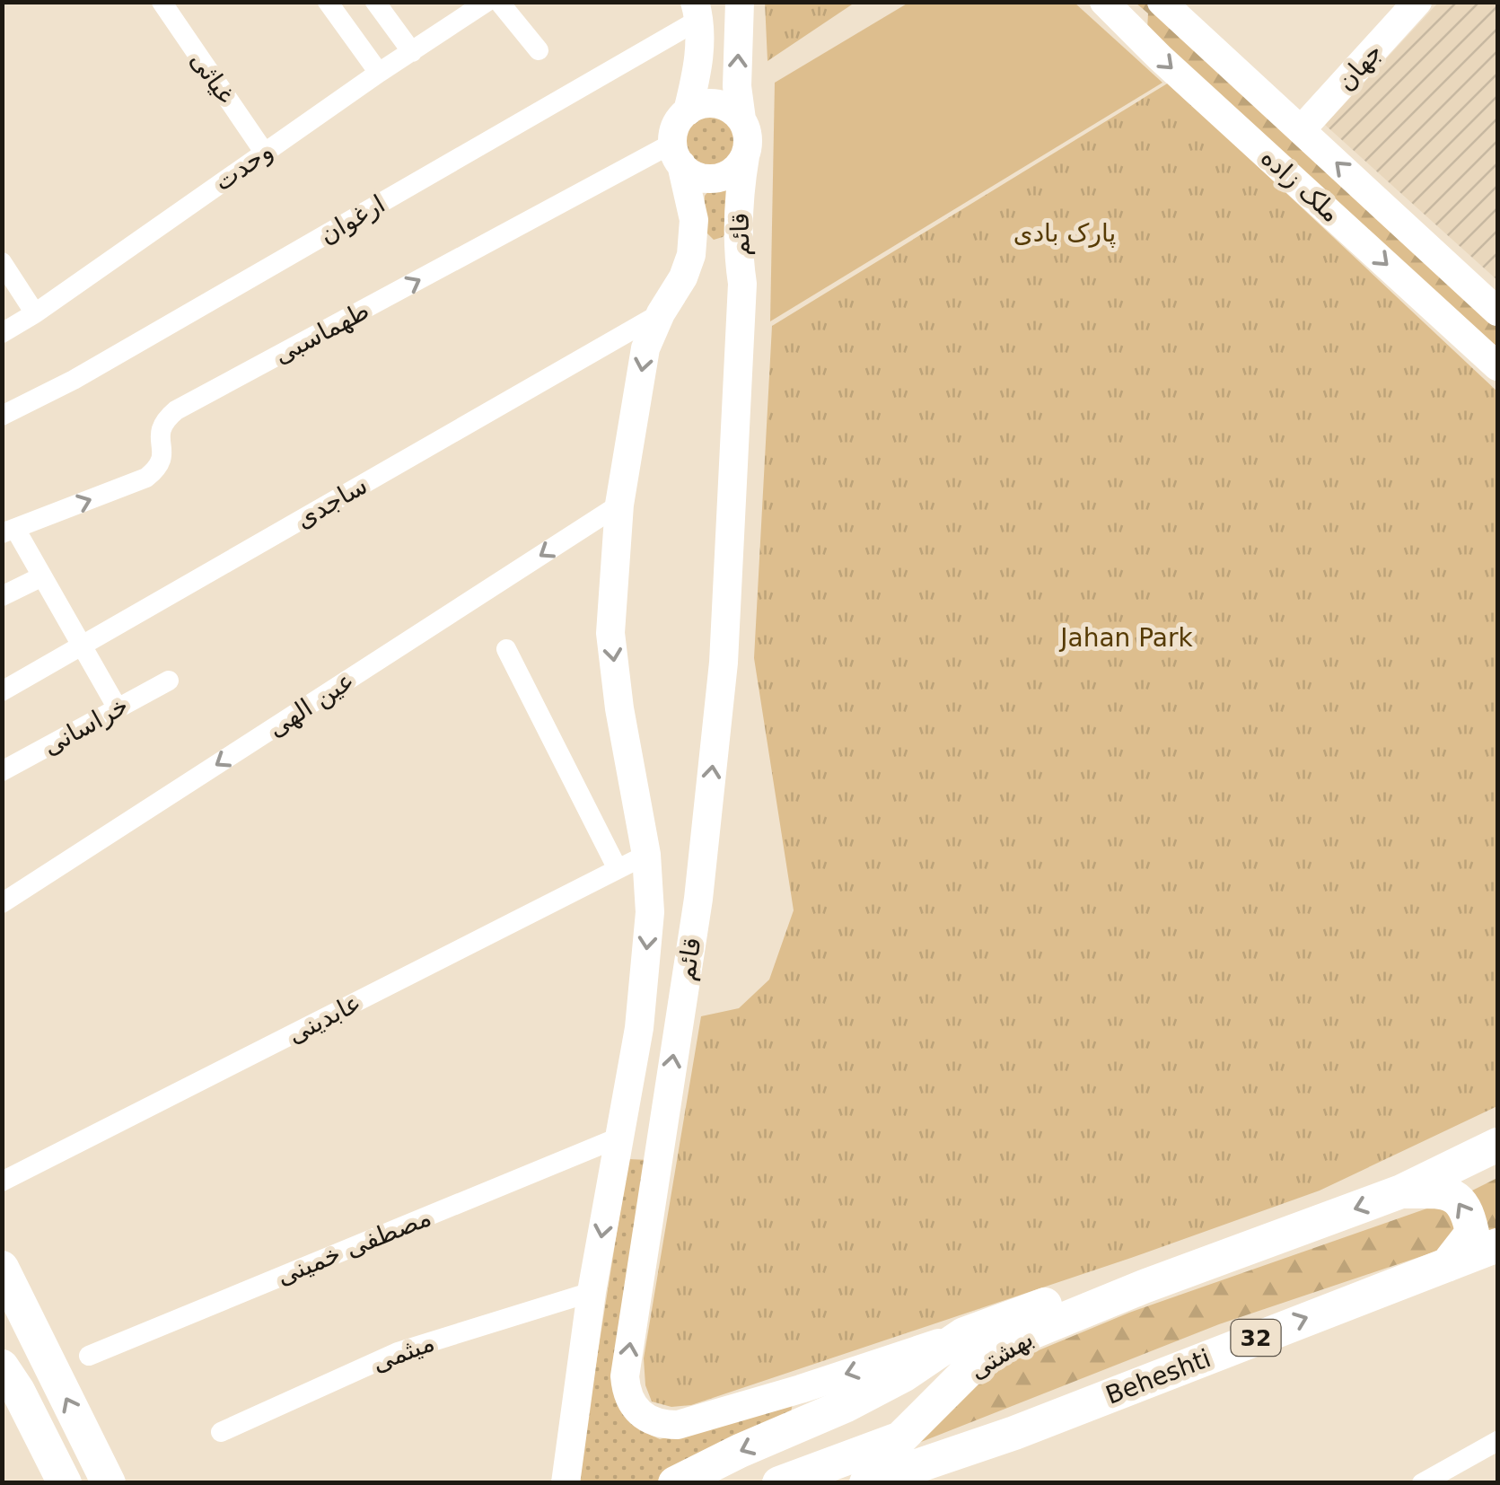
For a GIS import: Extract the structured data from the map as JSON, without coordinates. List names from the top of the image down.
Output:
{
  "streets": {
    "main road": [
      "جهان",
      "ملک زاده",
      "قائم",
      "32",
      "Beheshti"
    ],
    "street": [
      "غیاثی",
      "وحدت",
      "ارغوان",
      "طهماسبی",
      "ساجدی",
      "عین الهی",
      "خراسانی",
      "عابدینی",
      "مصطفی خمینی",
      "میثمی"
    ]
  },
  "crossings": [
    ["جهان", "ملک زاده"],
    ["غیاثی", "وحدت"],
    ["قائم", "طهماسبی"],
    ["قائم", "ساجدی"],
    ["قائم", "عین الهی"],
    ["قائم", "عابدینی"],
    ["قائم", "مصطفی خمینی"],
    ["قائم", "میثمی"]
  ],
  "one_way": ["طهماسبی", "عین الهی"],
  "parks": ["پارک بادی", "Jahan Park"]
}
